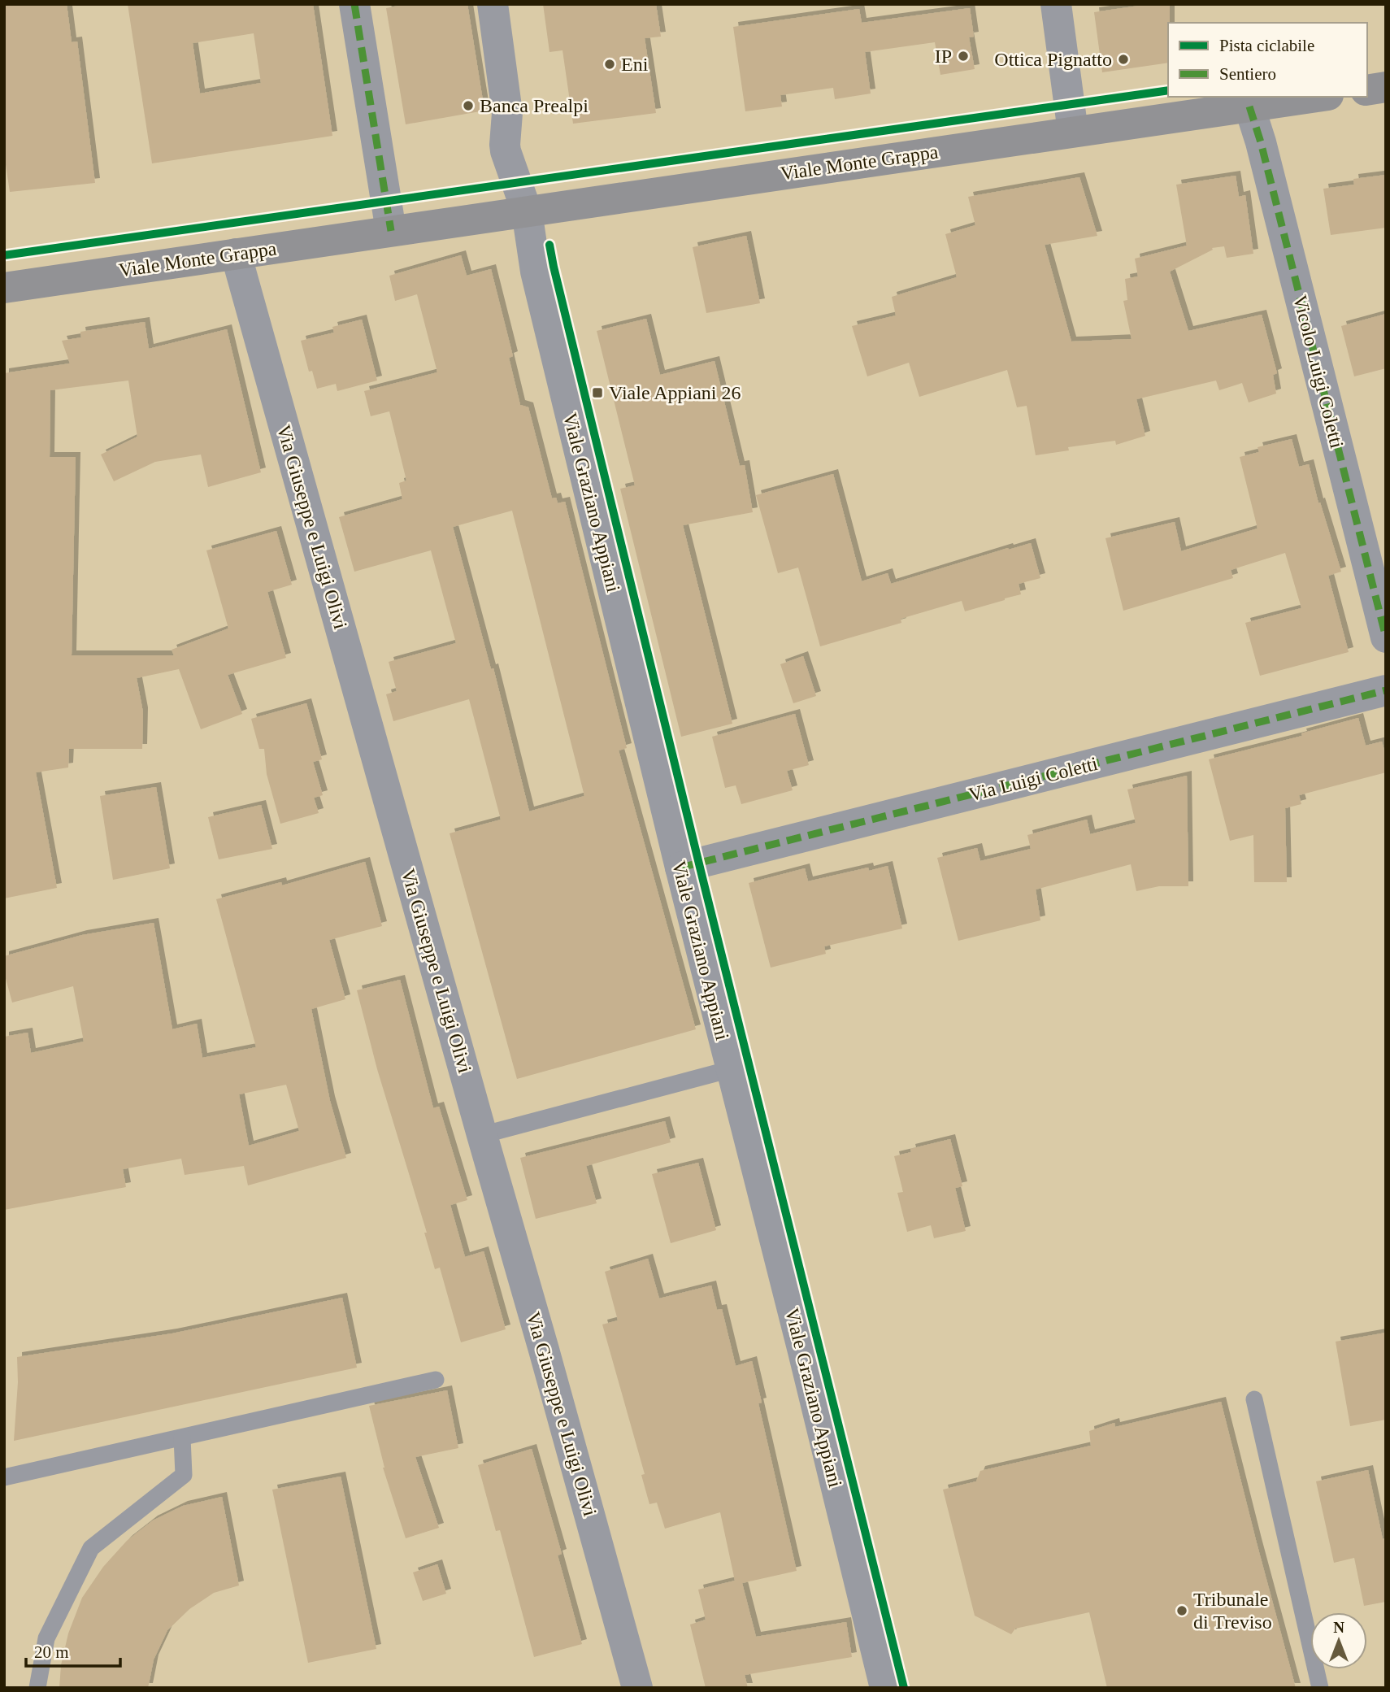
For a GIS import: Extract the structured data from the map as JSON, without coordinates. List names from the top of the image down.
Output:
{
  "streets": {
    "main road": ["Viale Monte Grappa"],
    "street": [
      "Vicolo Luigi Coletti",
      "Viale Graziano Appiani",
      "Via Giuseppe e Luigi Olivi",
      "Via Luigi Coletti"
    ]
  },
  "crossings": [
    ["Viale Monte Grappa", "Vicolo Luigi Coletti"],
    ["Viale Monte Grappa", "Viale Graziano Appiani"],
    ["Viale Monte Grappa", "Via Giuseppe e Luigi Olivi"],
    ["Viale Graziano Appiani", "Via Luigi Coletti"]
  ],
  "places": {
    "other": [
      "IP",
      "Ottica Pignatto",
      "Eni",
      "Banca Prealpi",
      "Tribunale di Treviso"
    ],
    "transit": ["Viale Appiani 26"]
  },
  "legend": ["Pista ciclabile", "Sentiero"],
  "scale_bar": "20 m",
  "north": "top"
}
